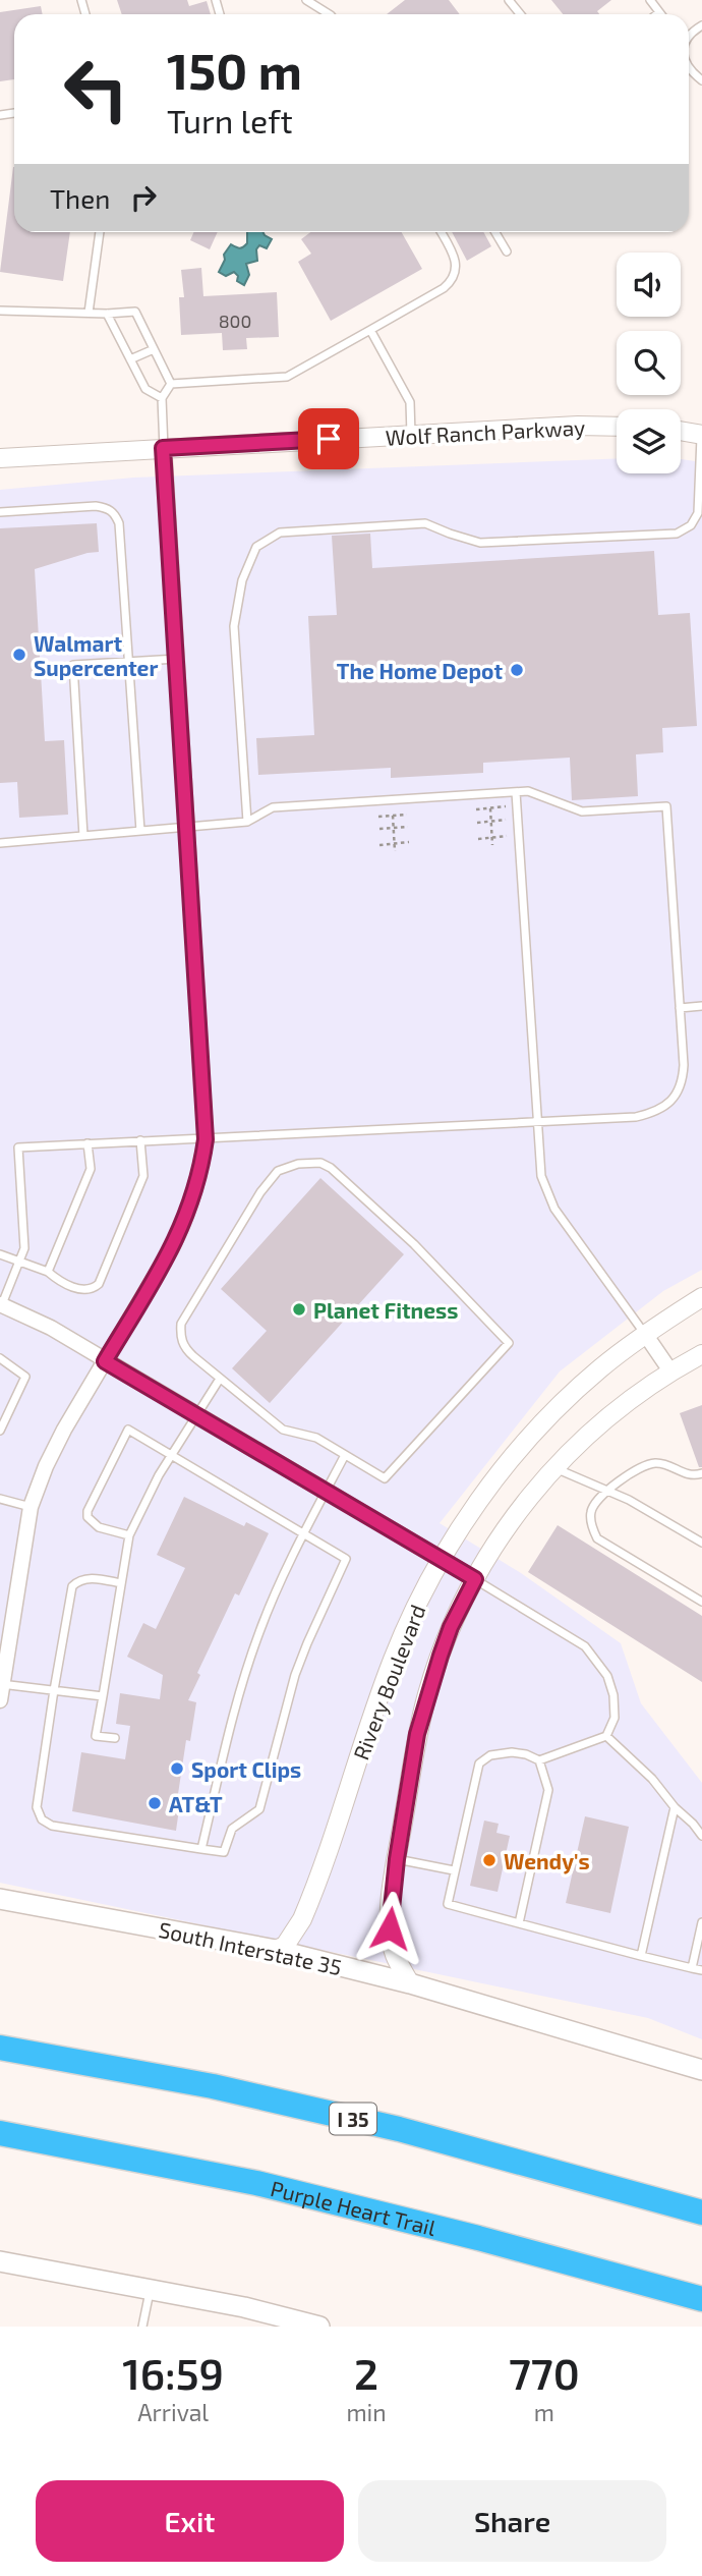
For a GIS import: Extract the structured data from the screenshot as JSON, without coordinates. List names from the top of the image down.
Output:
{
  "streets": {
    "highway": ["I 35", "Purple Heart Trail"],
    "main road": ["South Interstate 35"],
    "street": ["Wolf Ranch Parkway", "Rivery Boulevard"]
  },
  "crossings": [
    ["Rivery Boulevard", "South Interstate 35"]
  ],
  "places": [
    "Walmart Supercenter",
    "The Home Depot",
    "Planet Fitness",
    "Sport Clips",
    "AT&T",
    "Wendy's"
  ],
  "house_numbers": ["800"],
  "page": {
    "turn": ["150 m", "Turn left"],
    "then": "Then",
    "eta": [
      "16:59",
      "Arrival",
      "2",
      "min",
      "770",
      "m"
    ],
    "buttons": ["Exit", "Share"]
  }
}
